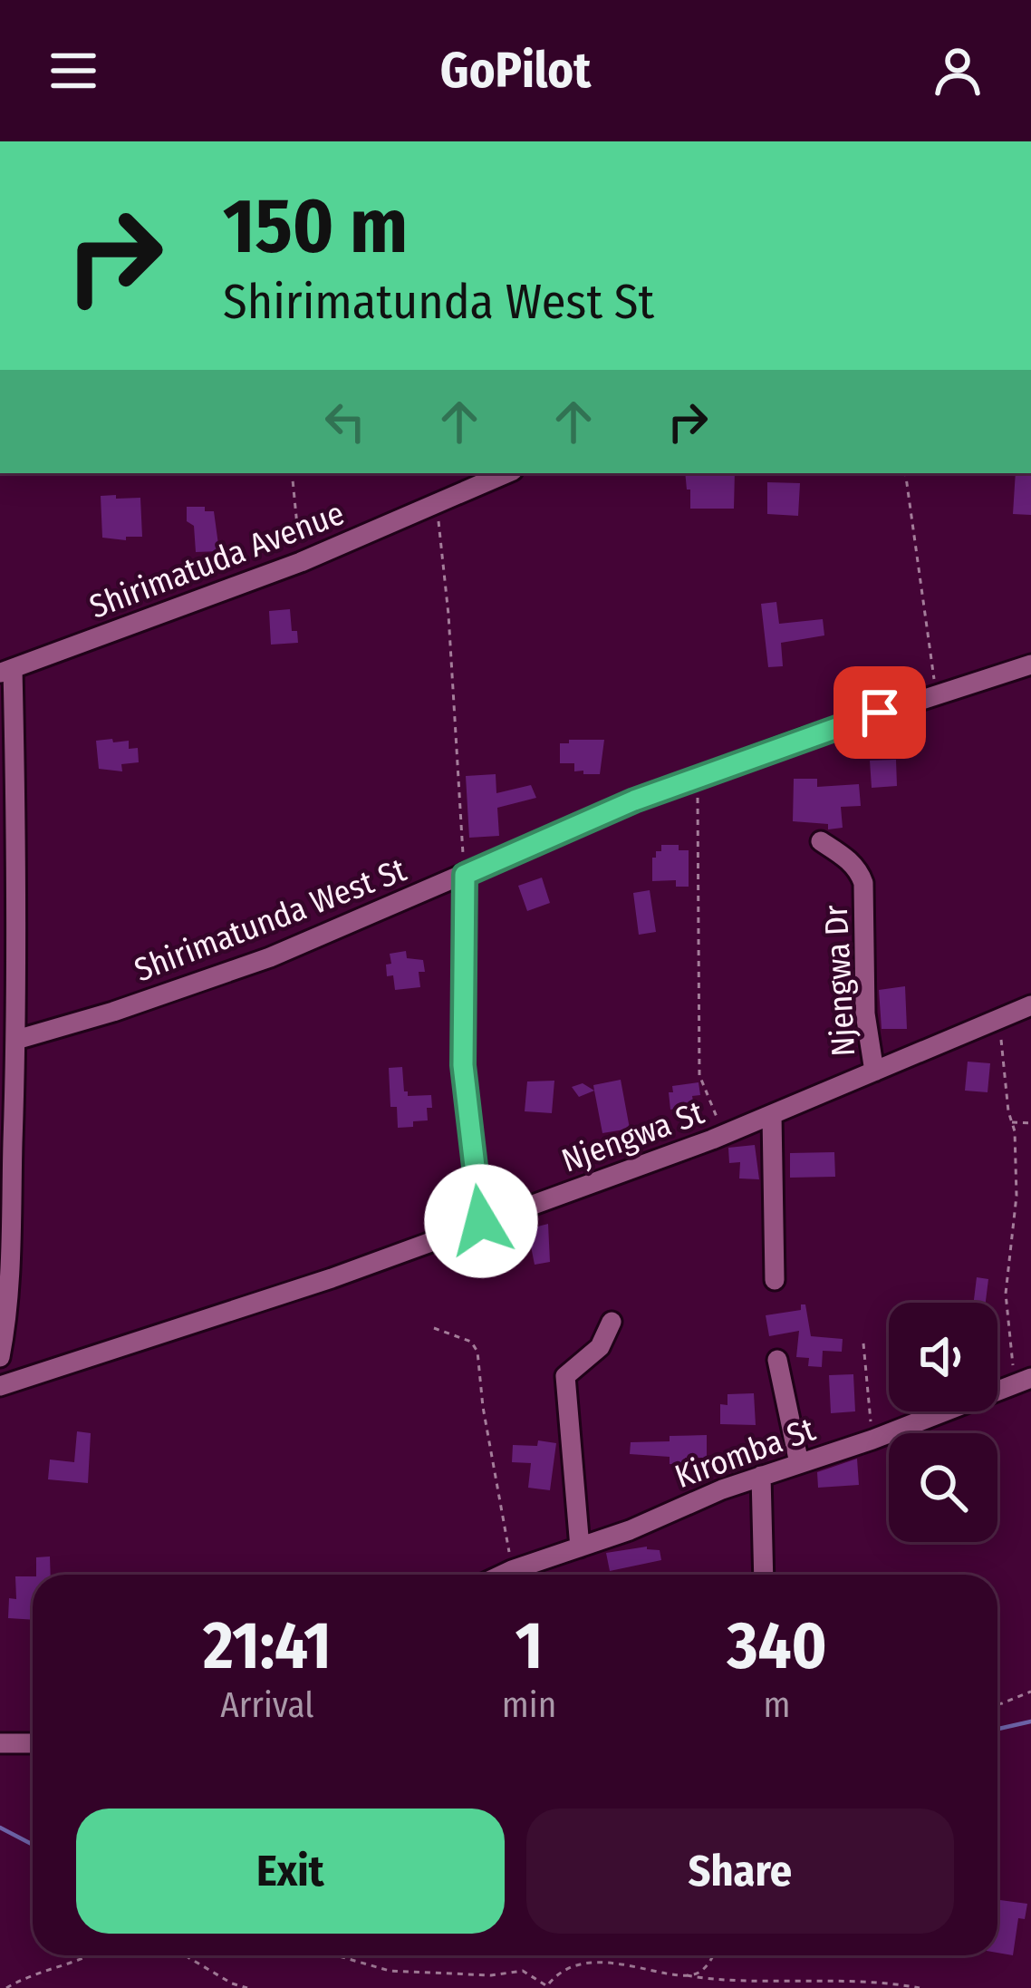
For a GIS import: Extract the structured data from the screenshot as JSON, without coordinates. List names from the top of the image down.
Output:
{
  "streets": {
    "street": [
      "Shirimatuda Avenue",
      "Shirimatunda West St",
      "Njengwa Dr",
      "Njengwa St",
      "Kiromba St"
    ]
  },
  "crossings": [
    ["Njengwa Dr", "Njengwa St"]
  ],
  "page": {
    "header": "GoPilot",
    "turn": ["150 m", "Shirimatunda West St"],
    "eta": [
      "21:41",
      "Arrival",
      "1",
      "min",
      "340",
      "m"
    ],
    "buttons": ["Exit", "Share"]
  }
}
